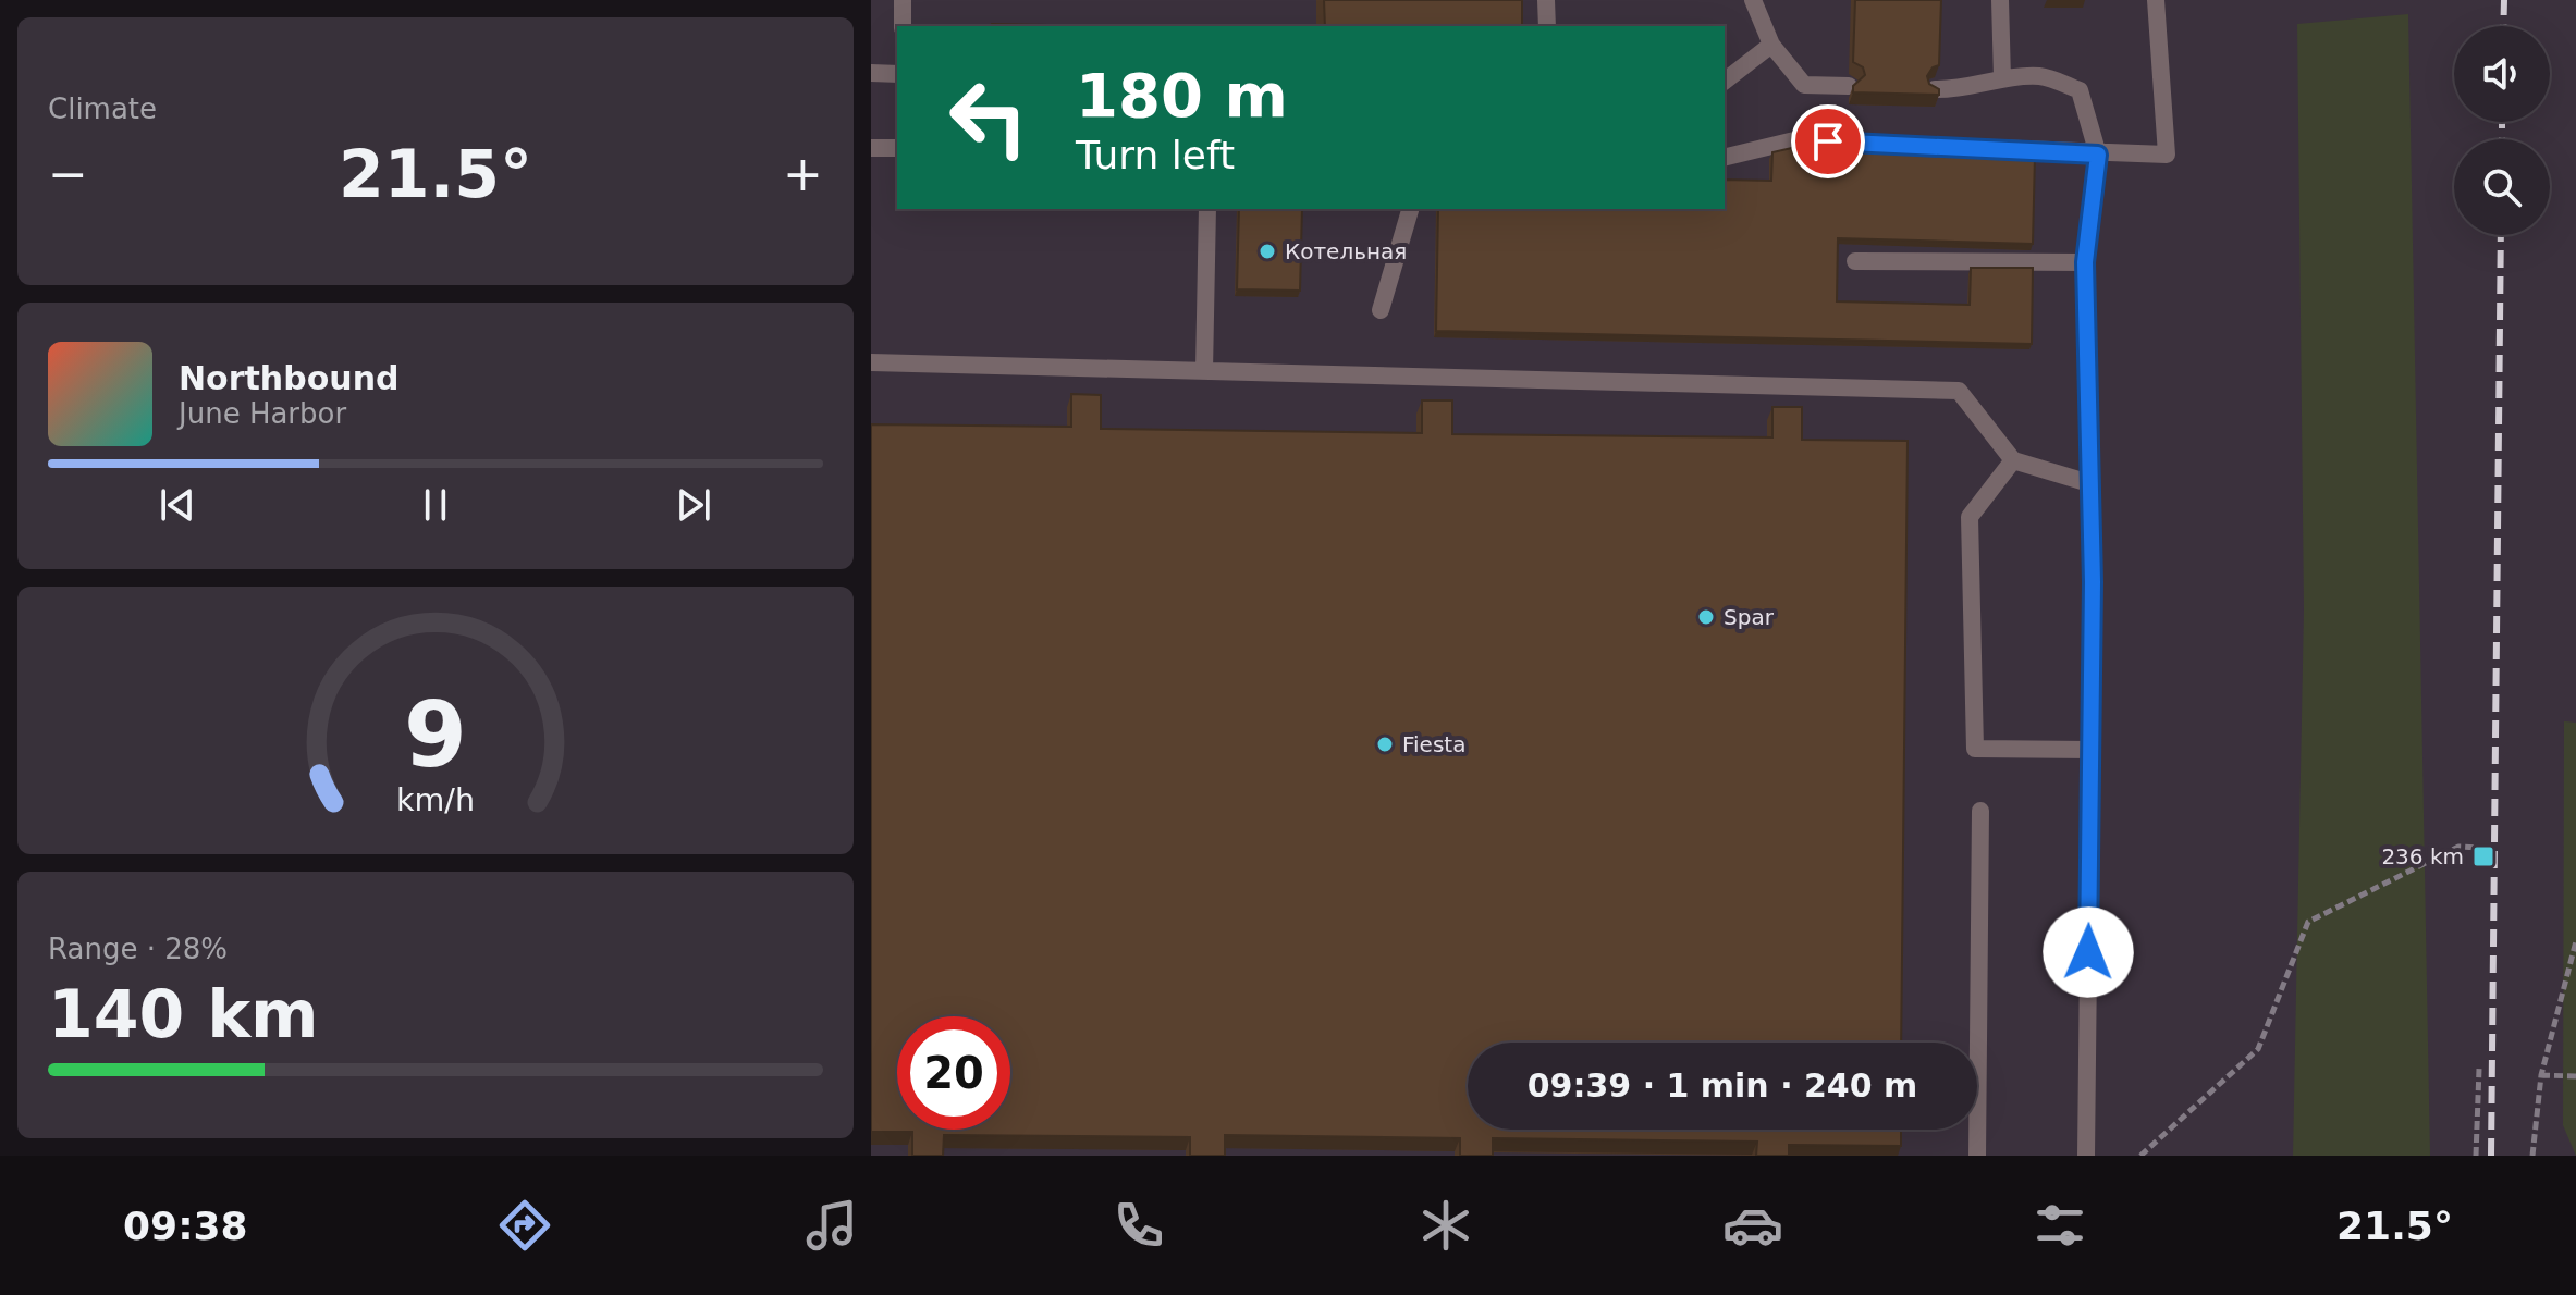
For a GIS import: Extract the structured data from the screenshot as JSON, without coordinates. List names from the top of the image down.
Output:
{
  "places": {
    "other": ["Котельная", "Spar", "Fiesta"],
    "transit": ["236 km"]
  },
  "page": {
    "tile": [
      "Climate",
      ["Range · 28%", "140 km"]
    ],
    "turn": ["180 m", "Turn left"],
    "heat": ["−", "21.5°", "+"],
    "song": ["Northbound", "June Harbor"],
    "limit": "20",
    "trip": "09:39 · 1 min · 240 m",
    "tabs": ["09:38", "21.5°"],
    "gauge": ["9", "km/h"]
  }
}
